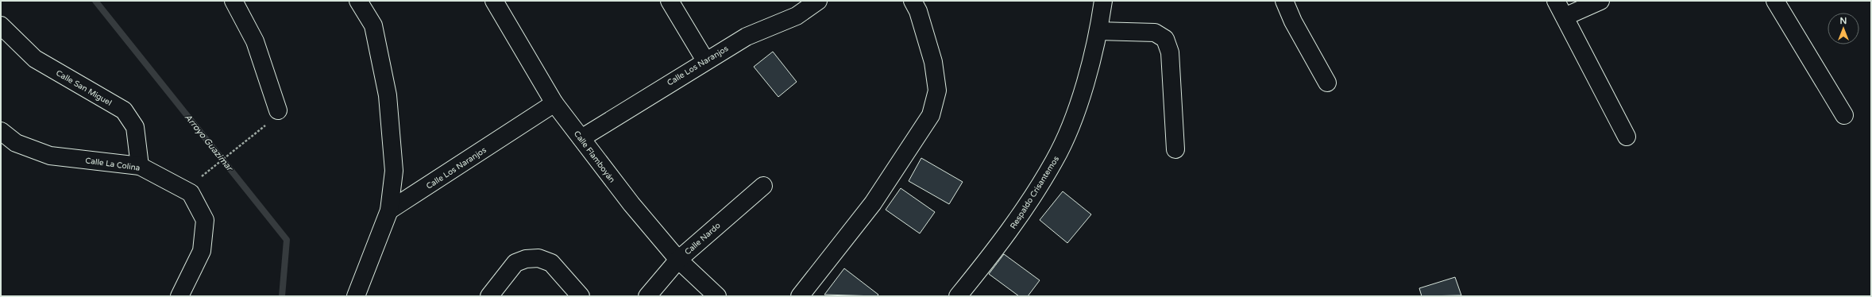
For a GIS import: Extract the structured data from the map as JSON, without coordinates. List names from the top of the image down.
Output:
{
  "streets": {
    "street": [
      "Calle Los Naranjos",
      "Calle San Miguel",
      "Calle Flamboyán",
      "Calle La Colina",
      "Respaldo Crisantemos",
      "Calle Nardo"
    ]
  },
  "crossings": [
    ["Calle Los Naranjos", "Calle Flamboyán"],
    ["Calle San Miguel", "Calle La Colina"],
    ["Calle Flamboyán", "Calle Nardo"]
  ],
  "water": ["Arroyo Guazimar"],
  "north": "top"
}
